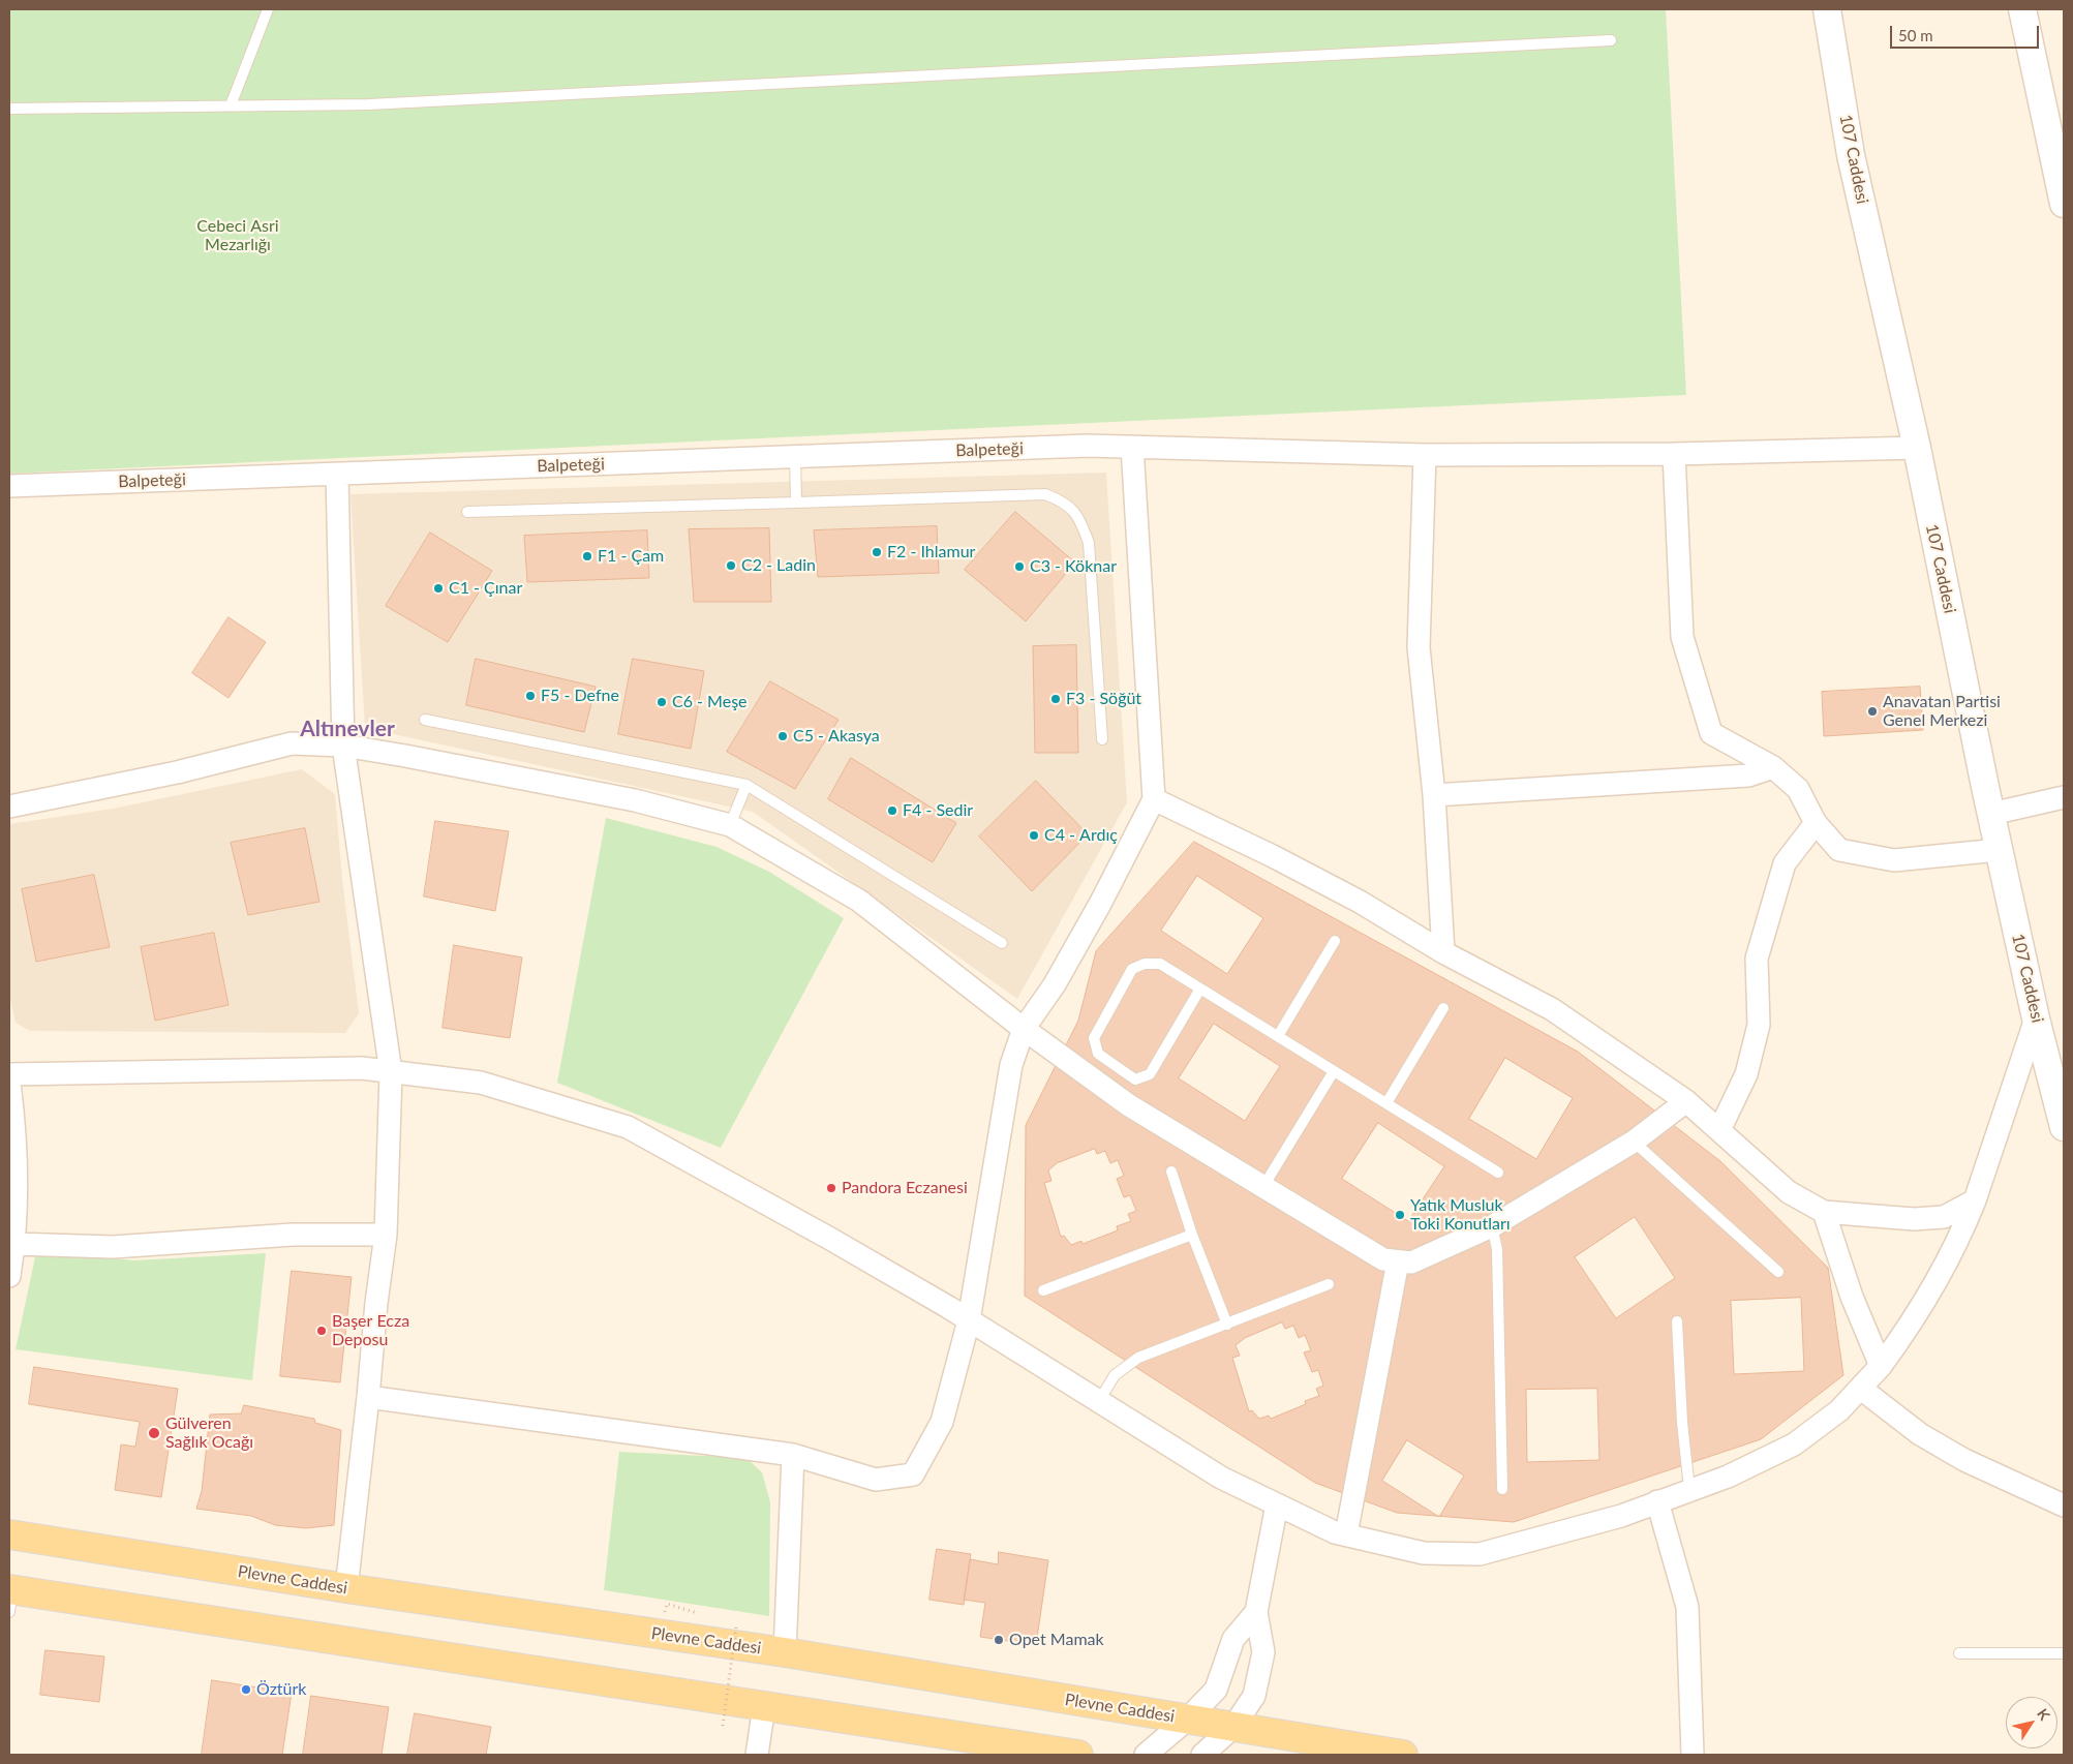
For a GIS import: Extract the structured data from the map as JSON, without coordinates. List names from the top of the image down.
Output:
{
  "streets": {
    "main road": ["Plevne Caddesi"],
    "street": ["107 Caddesi", "Balpeteği"]
  },
  "crossings": [
    ["107 Caddesi", "Balpeteği"]
  ],
  "districts": ["Altınevler"],
  "parks": ["Cebeci Asri Mezarlığı"],
  "places": [
    "F2 - Ihlamur",
    "F1 - Çam",
    "C2 - Ladin",
    "C3 - Köknar",
    "C1 - Çınar",
    "F5 - Defne",
    "F3 - Söğüt",
    "C6 - Meşe",
    "Anavatan Partisi Genel Merkezi",
    "C5 - Akasya",
    "F4 - Sedir",
    "C4 - Ardıç",
    "Pandora Eczanesi",
    "Yatık Musluk Toki Konutları",
    "Başer Ecza Deposu",
    "Gülveren Sağlık Ocağı",
    "Opet Mamak",
    "Öztürk"
  ],
  "scale_bar": "50 m",
  "north": "top right"
}
